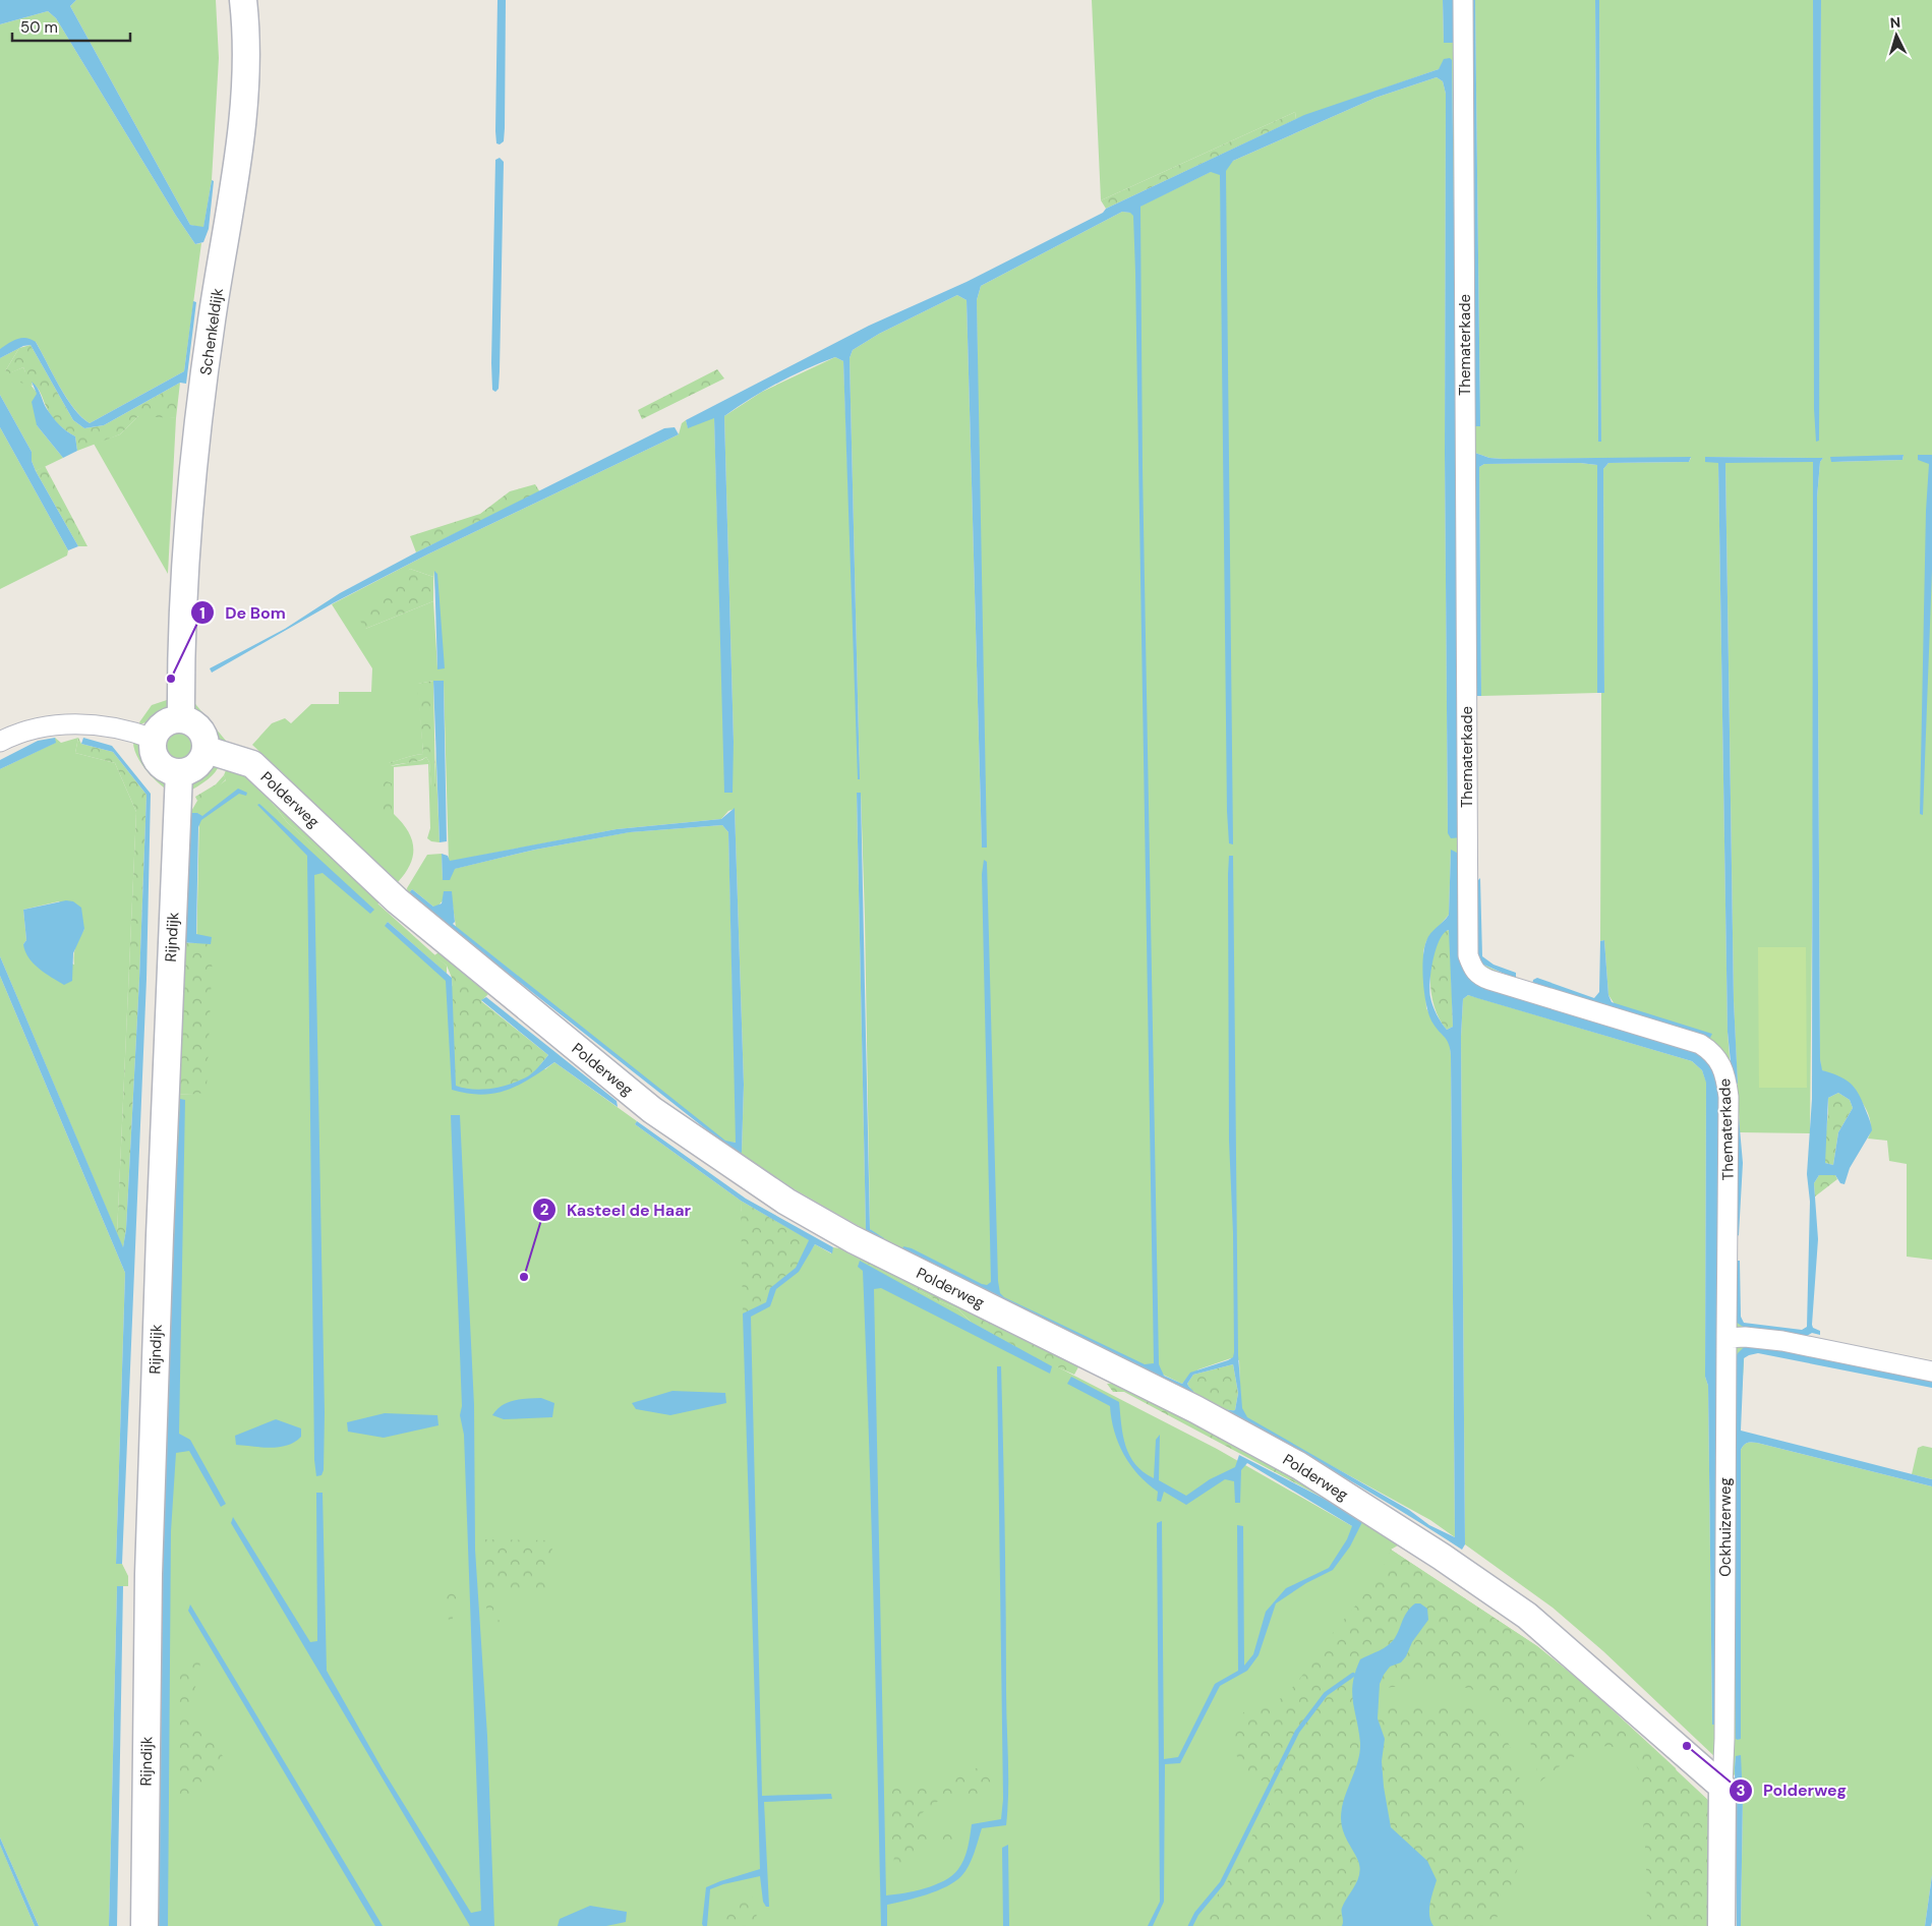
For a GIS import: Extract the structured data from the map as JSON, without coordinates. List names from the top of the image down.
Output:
{
  "streets": {
    "street": [
      "Schenkeldijk",
      "Thematerkade",
      "Polderweg",
      "Rijndijk",
      "Ockhuizerweg"
    ]
  },
  "crossings": [
    ["Schenkeldijk", "Polderweg"],
    ["Schenkeldijk", "Rijndijk"],
    ["Thematerkade", "Ockhuizerweg"],
    ["Polderweg", "Rijndijk"],
    ["Polderweg", "Ockhuizerweg"]
  ],
  "places": ["De Bom", "Kasteel de Haar", "Polderweg"],
  "scale_bar": "50 m",
  "north": "top"
}
